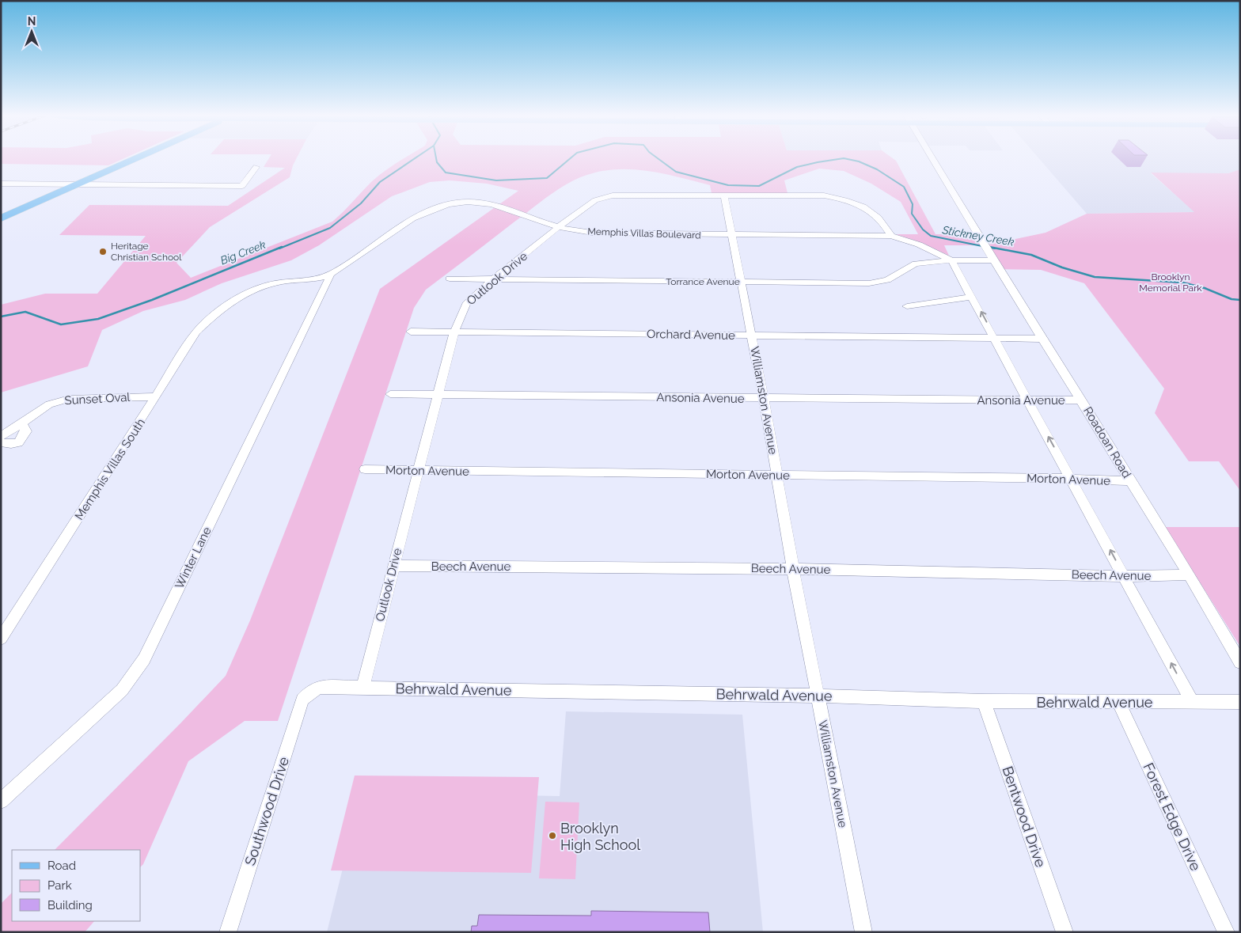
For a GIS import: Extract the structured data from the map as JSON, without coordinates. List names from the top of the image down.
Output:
{
  "streets": {
    "street": [
      "Memphis Villas Boulevard",
      "Outlook Drive",
      "Torrance Avenue",
      "Orchard Avenue",
      "Ansonia Avenue",
      "Sunset Oval",
      "Williamston Avenue",
      "Roadoan Road",
      "Memphis Villas South",
      "Morton Avenue",
      "Winter Lane",
      "Beech Avenue",
      "Behrwald Avenue",
      "Southwood Drive",
      "Bentwood Drive",
      "Forest Edge Drive"
    ]
  },
  "crossings": [
    ["Memphis Villas Boulevard", "Outlook Drive"],
    ["Memphis Villas Boulevard", "Torrance Avenue"],
    ["Memphis Villas Boulevard", "Williamston Avenue"],
    ["Memphis Villas Boulevard", "Roadoan Road"],
    ["Memphis Villas Boulevard", "Memphis Villas South"],
    ["Memphis Villas Boulevard", "Winter Lane"],
    ["Outlook Drive", "Torrance Avenue"],
    ["Outlook Drive", "Orchard Avenue"],
    ["Outlook Drive", "Ansonia Avenue"],
    ["Outlook Drive", "Williamston Avenue"],
    ["Outlook Drive", "Morton Avenue"],
    ["Outlook Drive", "Beech Avenue"],
    ["Outlook Drive", "Behrwald Avenue"],
    ["Torrance Avenue", "Williamston Avenue"],
    ["Orchard Avenue", "Williamston Avenue"],
    ["Orchard Avenue", "Roadoan Road"],
    ["Ansonia Avenue", "Williamston Avenue"],
    ["Ansonia Avenue", "Roadoan Road"],
    ["Sunset Oval", "Memphis Villas South"],
    ["Williamston Avenue", "Morton Avenue"],
    ["Williamston Avenue", "Beech Avenue"],
    ["Williamston Avenue", "Behrwald Avenue"],
    ["Roadoan Road", "Morton Avenue"],
    ["Roadoan Road", "Beech Avenue"],
    ["Behrwald Avenue", "Southwood Drive"],
    ["Behrwald Avenue", "Bentwood Drive"],
    ["Behrwald Avenue", "Forest Edge Drive"]
  ],
  "water": ["Stickney Creek", "Big Creek"],
  "parks": ["Brooklyn Memorial Park"],
  "places": ["Heritage Christian School", "Brooklyn High School"],
  "legend": ["Road", "Park", "Building"],
  "north": "top"
}
